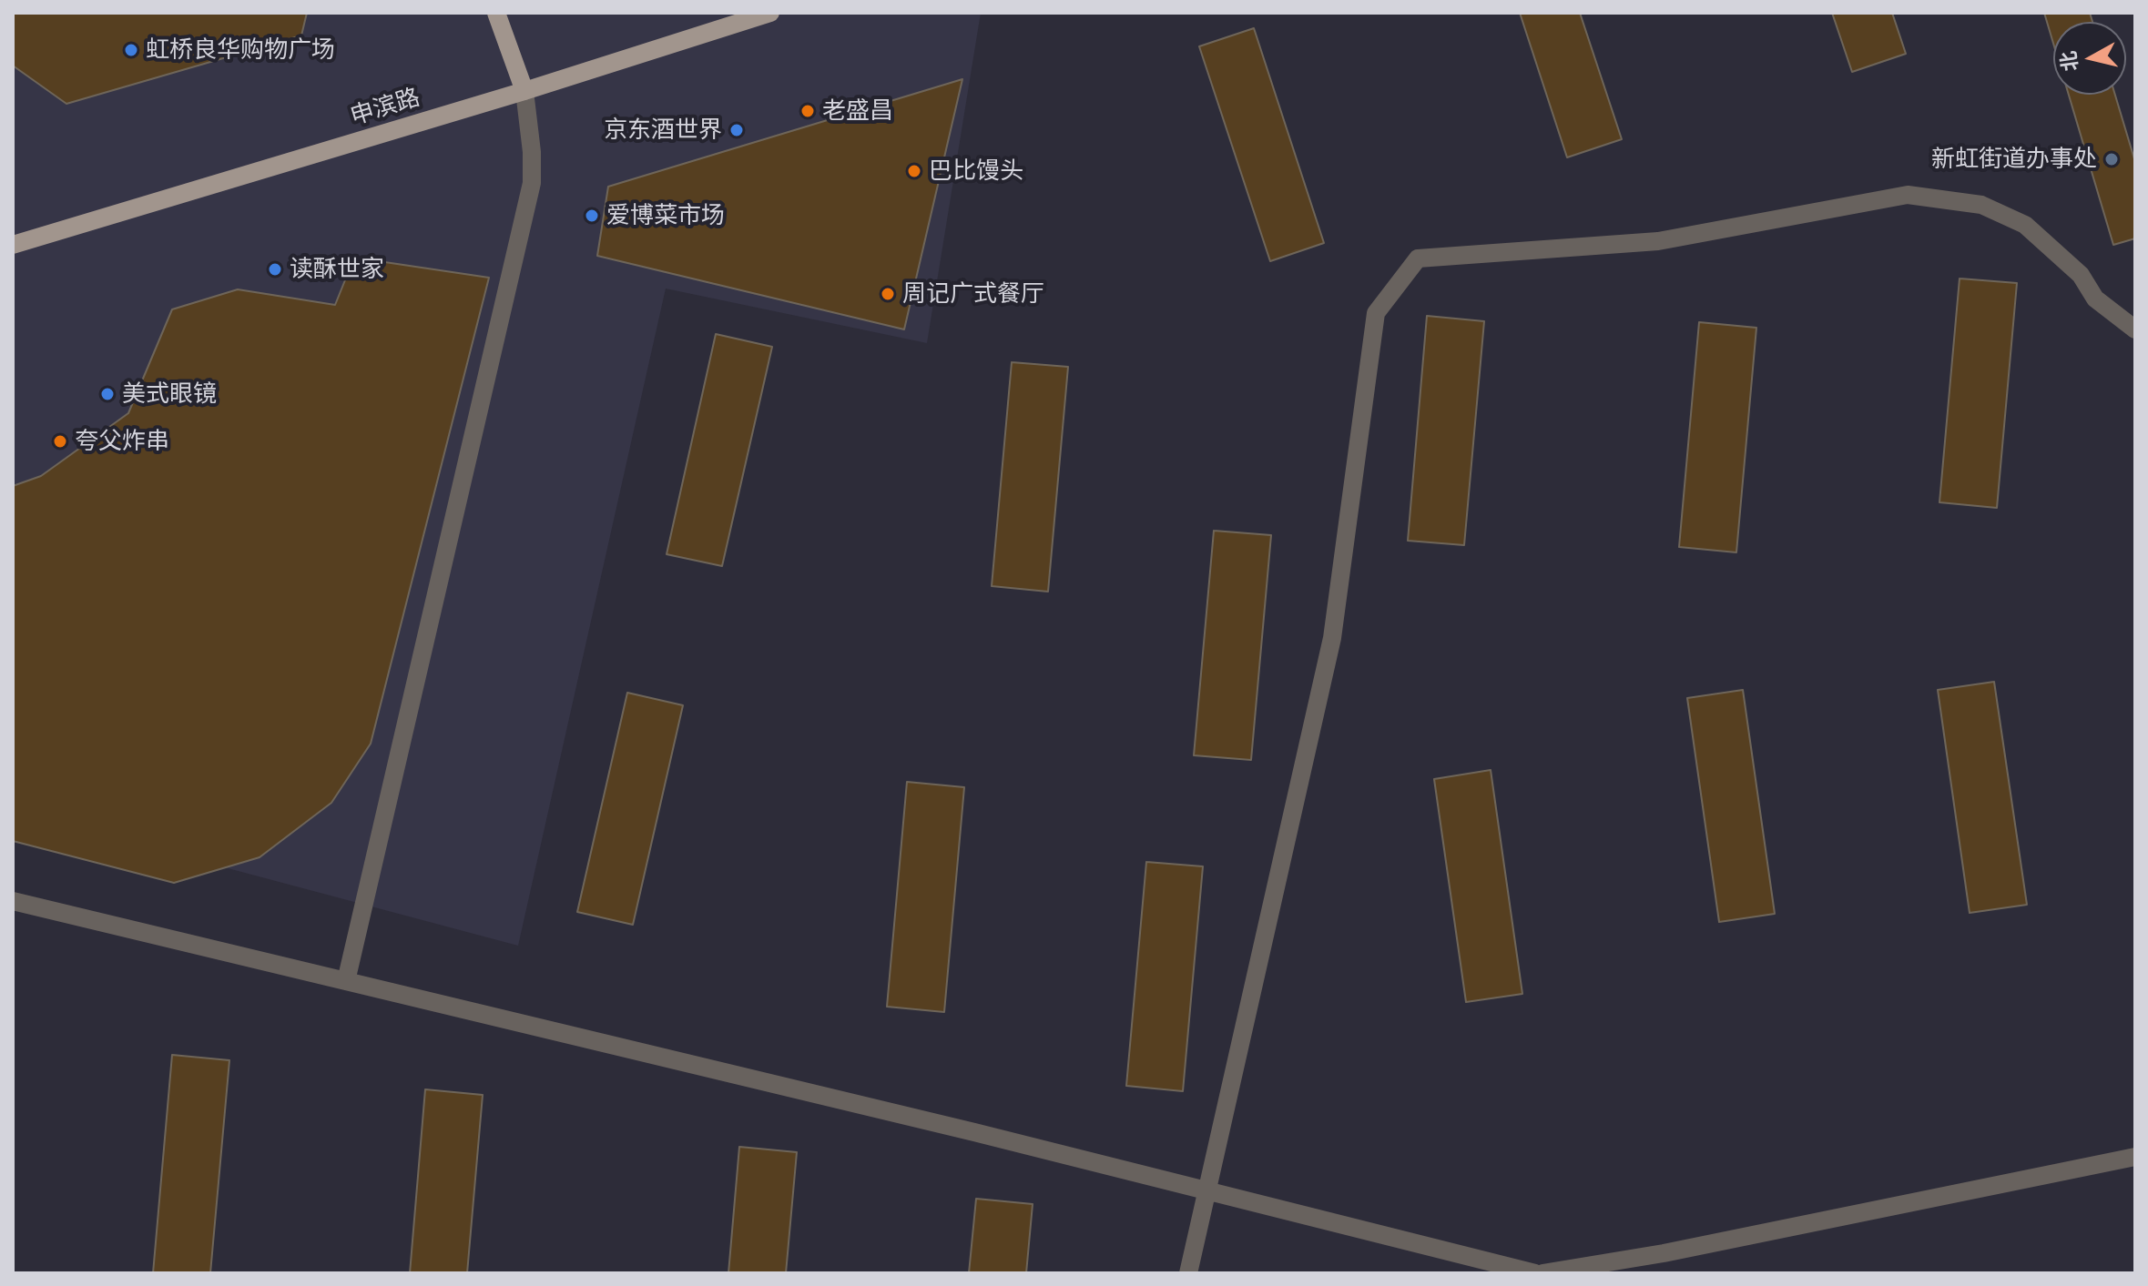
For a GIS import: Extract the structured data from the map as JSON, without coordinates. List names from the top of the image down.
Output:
{
  "streets": {
    "main road": ["申滨路"]
  },
  "places": [
    "虹桥良华购物广场",
    "老盛昌",
    "京东酒世界",
    "新虹街道办事处",
    "巴比馒头",
    "爱博菜市场",
    "读酥世家",
    "周记广式餐厅",
    "美式眼镜",
    "夸父炸串"
  ],
  "north": "left"
}
